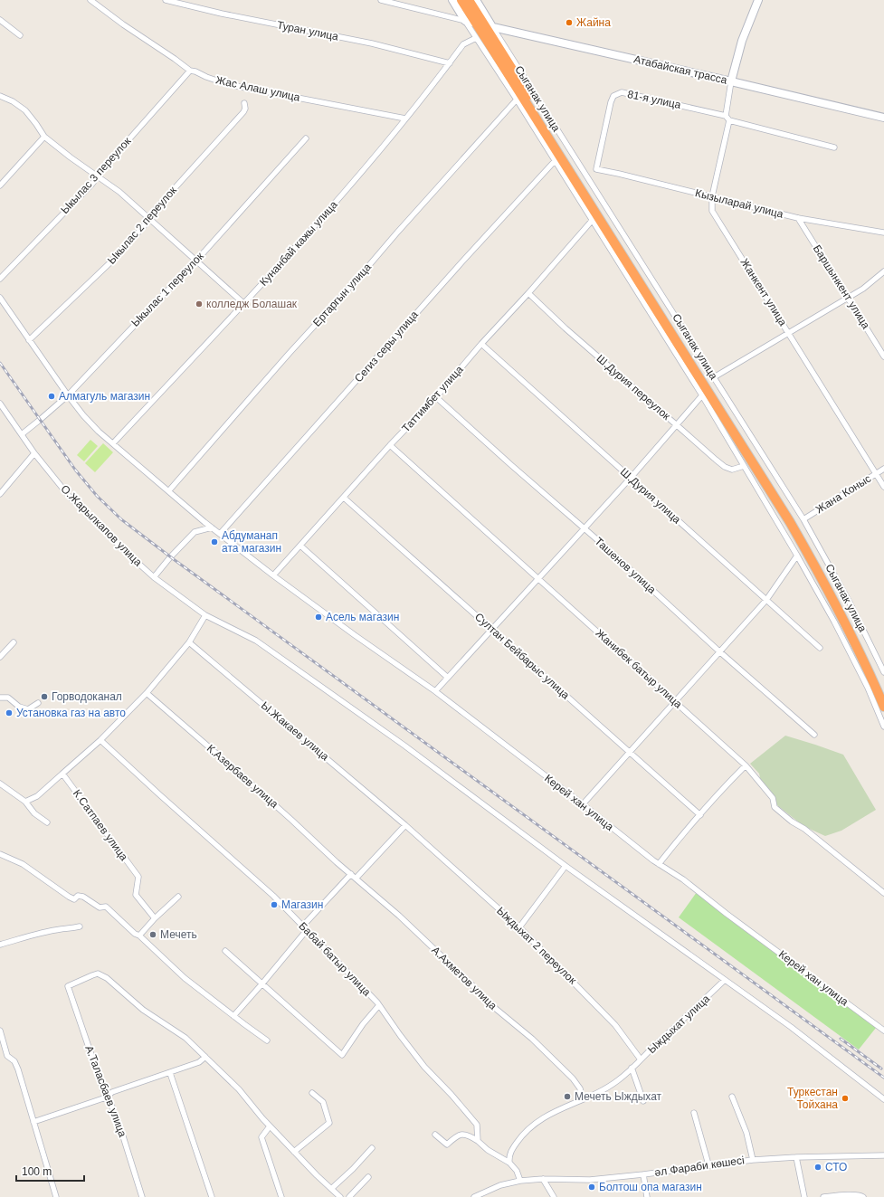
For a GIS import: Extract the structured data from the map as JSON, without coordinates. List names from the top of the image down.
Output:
{
  "streets": {
    "main road": ["Атабайская трасса"],
    "street": [
      "Туран улица",
      "Жас Алаш улица",
      "Сыганак улица",
      "81-я улица",
      "Ыкылас 3 переулок",
      "Кызыларай улица",
      "Ыкылас 2 переулок",
      "Кунанбай кажы улица",
      "Баршынкент улица",
      "Ыкылас 1 переулок",
      "Жанкент улица",
      "Ертаргын улица",
      "Сегиз серы улица",
      "Ш.Дурия переулок",
      "Таттимбет улица",
      "Жана Коныс",
      "Ш.Дурия улица",
      "О.Жарылкапов улица",
      "Ташенов улица",
      "Султан Бейбарыс улица",
      "Жанибек батыр улица",
      "Ы.Жакаев улица",
      "К.Азербаев улица",
      "Керей хан улица",
      "К.Сатпаев улица",
      "Ыждыхат 2 переулок",
      "Бабай батыр улица",
      "А.Ахметов улица",
      "Ыждыхат улица",
      "А.Таласбаев улица",
      "әл Фараби көшесі"
    ]
  },
  "crossings": [
    ["Туран улица", "Кунанбай кажы улица"],
    ["Атабайская трасса", "Сыганак улица"],
    ["Жас Алаш улица", "Ыкылас 3 переулок"],
    ["Жас Алаш улица", "Кунанбай кажы улица"],
    ["Сыганак улица", "Жана Коныс"],
    ["81-я улица", "Кызыларай улица"],
    ["Кызыларай улица", "Баршынкент улица"],
    ["Кызыларай улица", "Жанкент улица"],
    ["Ыкылас 2 переулок", "Керей хан улица"],
    ["Кунанбай кажы улица", "Керей хан улица"],
    ["Ыкылас 1 переулок", "О.Жарылкапов улица"],
    ["Ыкылас 1 переулок", "Керей хан улица"],
    ["Жанкент улица", "Жана Коныс"],
    ["Ертаргын улица", "Керей хан улица"],
    ["Сегиз серы улица", "Керей хан улица"],
    ["Ш.Дурия переулок", "Таттимбет улица"],
    ["Таттимбет улица", "Ш.Дурия улица"],
    ["Таттимбет улица", "Ташенов улица"],
    ["Таттимбет улица", "Султан Бейбарыс улица"],
    ["Таттимбет улица", "Жанибек батыр улица"],
    ["Таттимбет улица", "Керей хан улица"],
    ["О.Жарылкапов улица", "Ыждыхат улица"],
    ["Ы.Жакаев улица", "Ыждыхат 2 переулок"],
    ["К.Азербаев улица", "А.Ахметов улица"],
    ["Ыждыхат 2 переулок", "Ыждыхат улица"],
    ["А.Ахметов улица", "Ыждыхат улица"]
  ],
  "places": [
    "Жайна",
    "колледж Болашак",
    "Алмагуль магазин",
    "Абдуманап ата магазин",
    "Асель магазин",
    "Горводоканал",
    "Установка газ на авто",
    "Магазин",
    "Мечеть",
    "Мечеть Ыждыхат",
    "Туркестан Тойхана",
    "СТО",
    "Болтош опа магазин"
  ],
  "scale_bar": "100 m"
}
